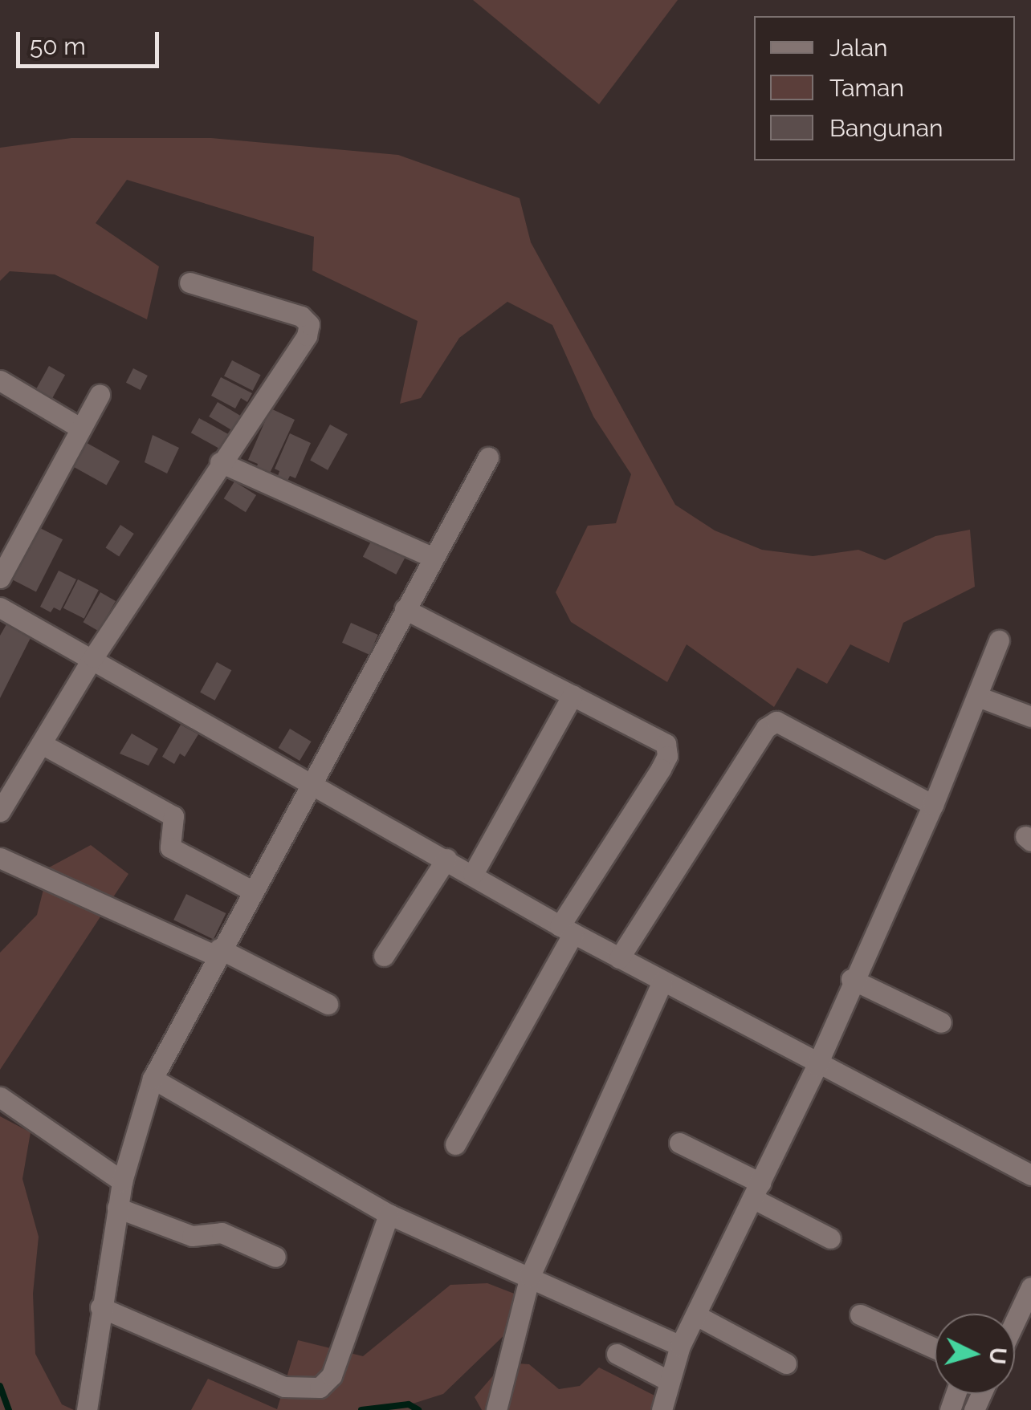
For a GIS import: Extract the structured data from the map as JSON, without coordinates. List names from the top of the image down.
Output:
{
  "legend": ["Jalan", "Taman", "Bangunan"],
  "scale_bar": "50 m",
  "north": "right"
}
